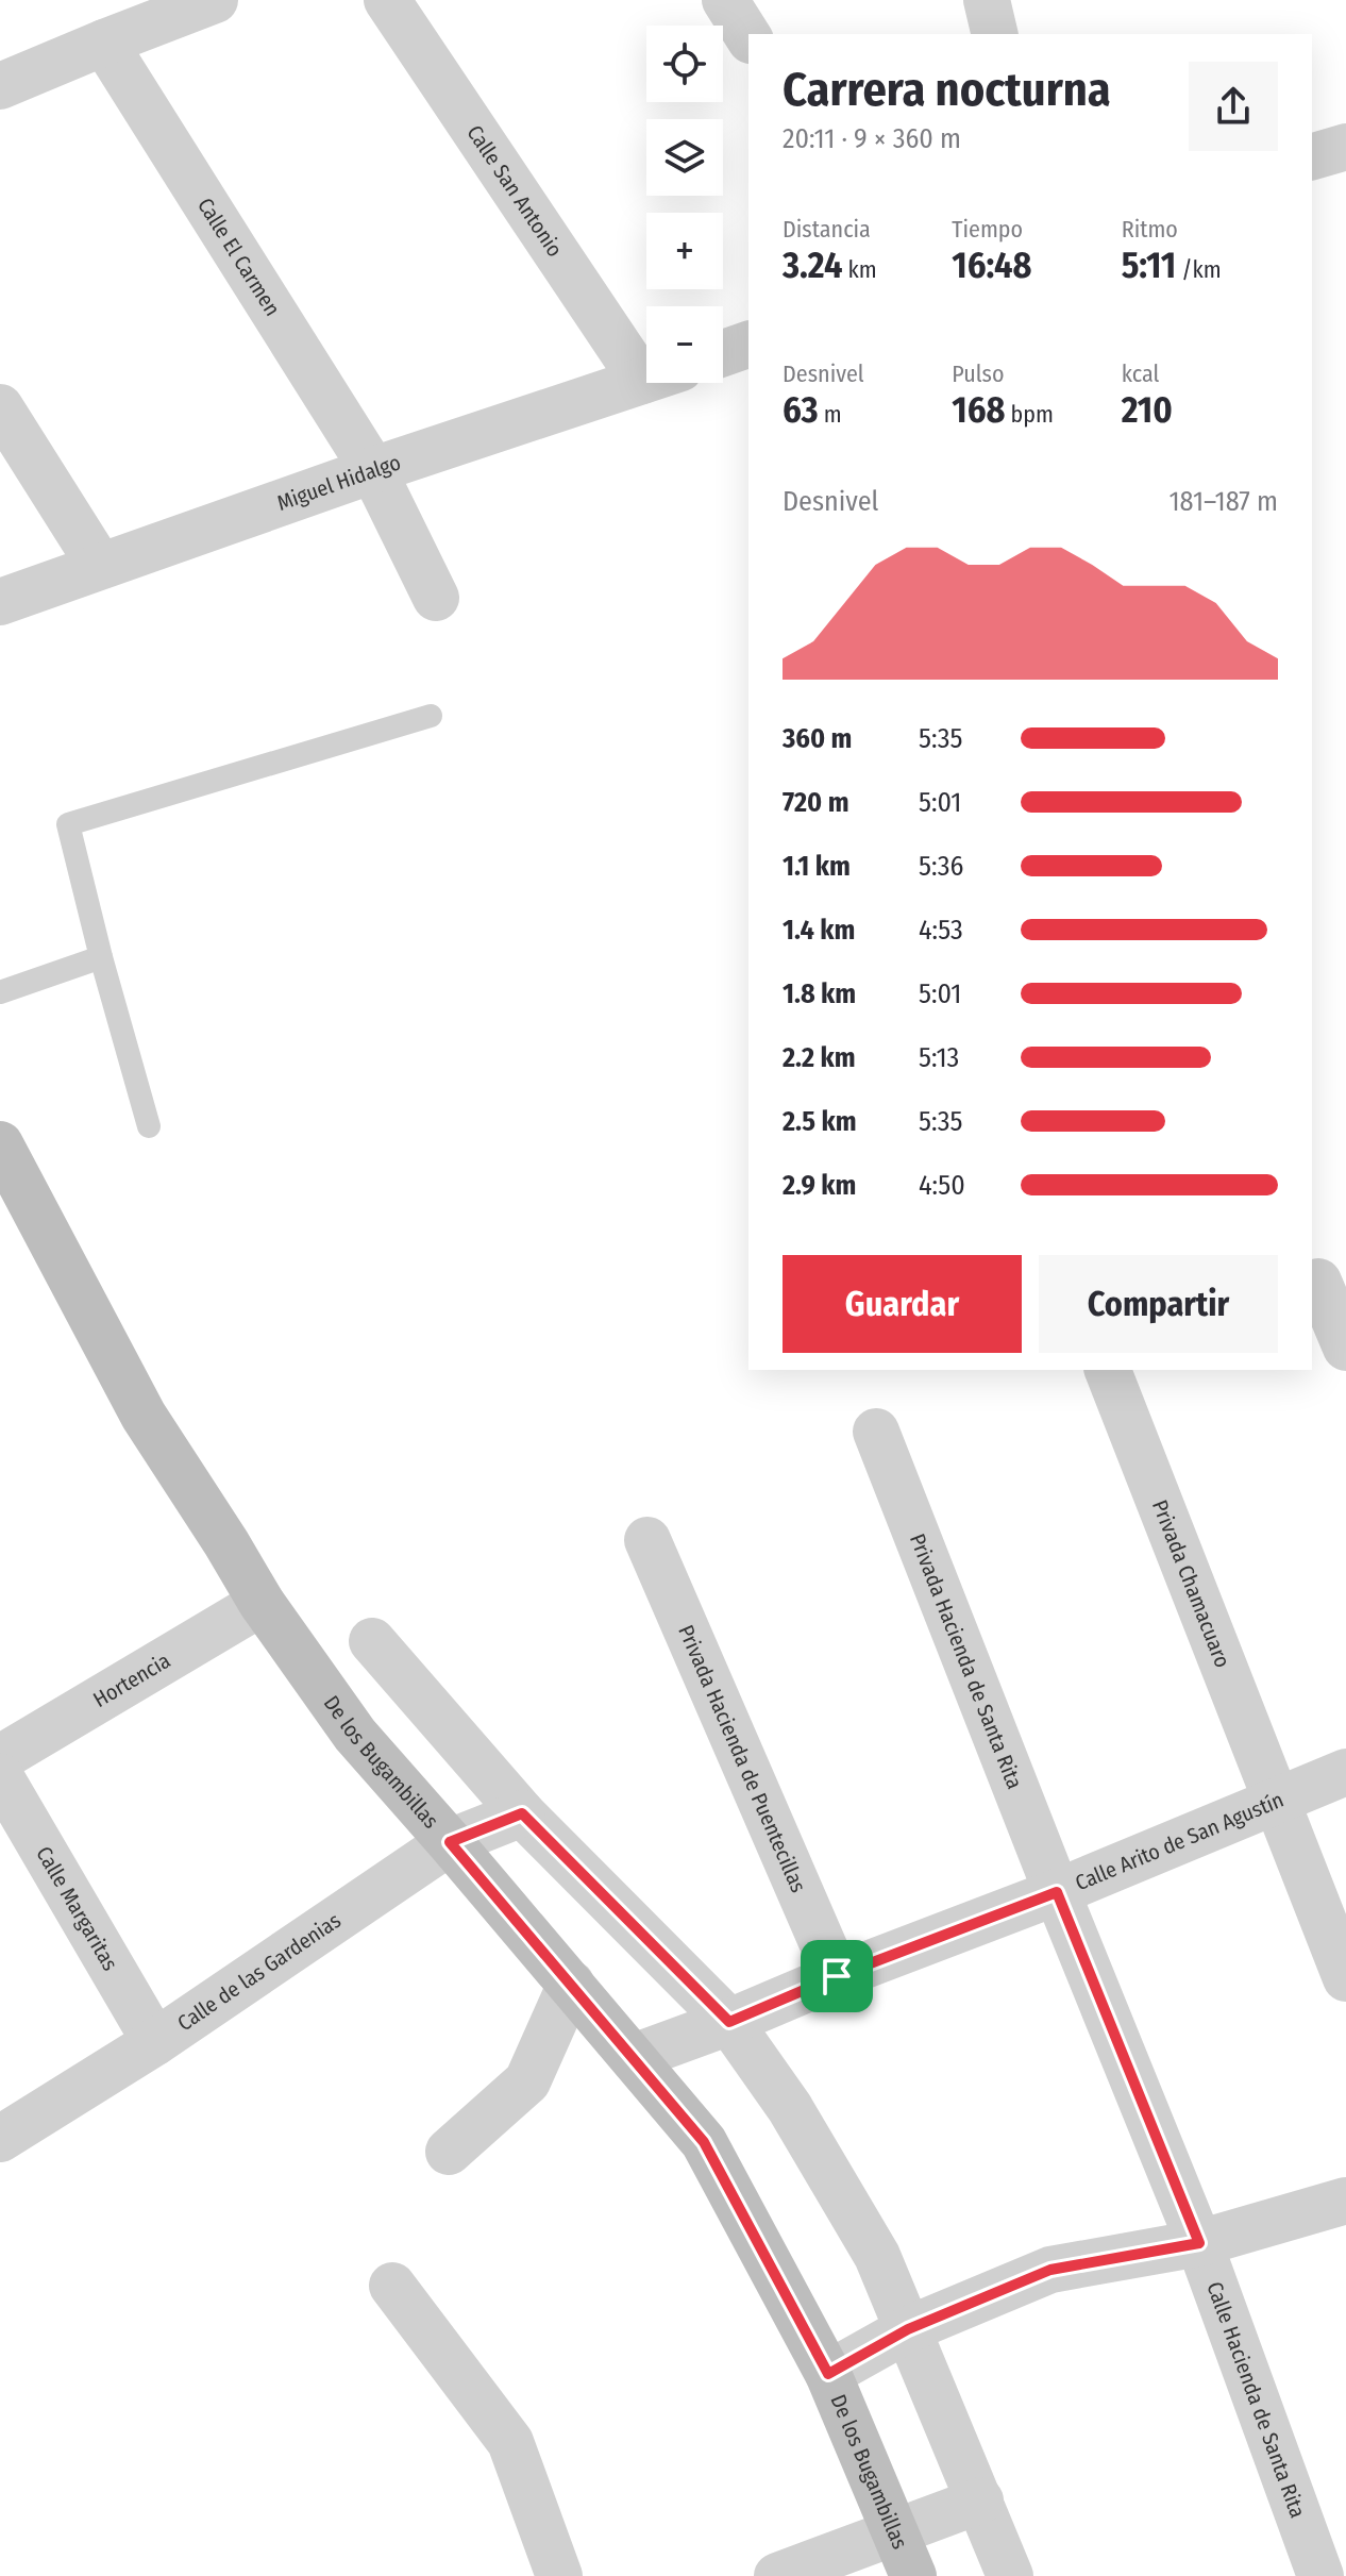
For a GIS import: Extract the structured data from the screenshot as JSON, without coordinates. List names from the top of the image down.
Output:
{
  "streets": {
    "street": [
      "Calle San Antonio",
      "Calle El Carmen",
      "Miguel Hidalgo",
      "Privada Chamacuaro",
      "Privada Hacienda de Santa Rita",
      "Hortencia",
      "Privada Hacienda de Puentecillas",
      "De los Bugambillas",
      "Calle Arito de San Agustín",
      "Calle Margaritas",
      "Calle de las Gardenias",
      "Calle Hacienda de Santa Rita"
    ]
  },
  "crossings": [
    ["Calle El Carmen", "Miguel Hidalgo"],
    ["Privada Chamacuaro", "Calle Arito de San Agustín"],
    ["Privada Hacienda de Santa Rita", "Calle Arito de San Agustín"],
    ["Privada Hacienda de Santa Rita", "Calle Hacienda de Santa Rita"],
    ["Hortencia", "De los Bugambillas"],
    ["Privada Hacienda de Puentecillas", "Calle Arito de San Agustín"],
    ["De los Bugambillas", "Calle Arito de San Agustín"],
    ["De los Bugambillas", "Calle de las Gardenias"],
    ["Calle Arito de San Agustín", "Calle Hacienda de Santa Rita"],
    ["Calle Margaritas", "Calle de las Gardenias"]
  ],
  "page": {
    "map_buttons": ["+", "−"],
    "heading": ["Carrera nocturna", "20:11 · 9 × 360 m"],
    "stats": [
      ["Distancia", "3.24 km"],
      ["Tiempo", "16:48"],
      ["Ritmo", "5:11 /km"],
      ["Desnivel", "63 m"],
      ["Pulso", "168 bpm"],
      ["kcal", "210"]
    ],
    "chart": ["Desnivel", "181–187 m"],
    "list": [
      {
        "name": "360 m",
        "note": "5:35"
      },
      {
        "name": "720 m",
        "note": "5:01"
      },
      {
        "name": "1.1 km",
        "note": "5:36"
      },
      {
        "name": "1.4 km",
        "note": "4:53"
      },
      {
        "name": "1.8 km",
        "note": "5:01"
      },
      {
        "name": "2.2 km",
        "note": "5:13"
      },
      {
        "name": "2.5 km",
        "note": "5:35"
      },
      {
        "name": "2.9 km",
        "note": "4:50"
      }
    ],
    "buttons": ["Guardar", "Compartir"]
  }
}
